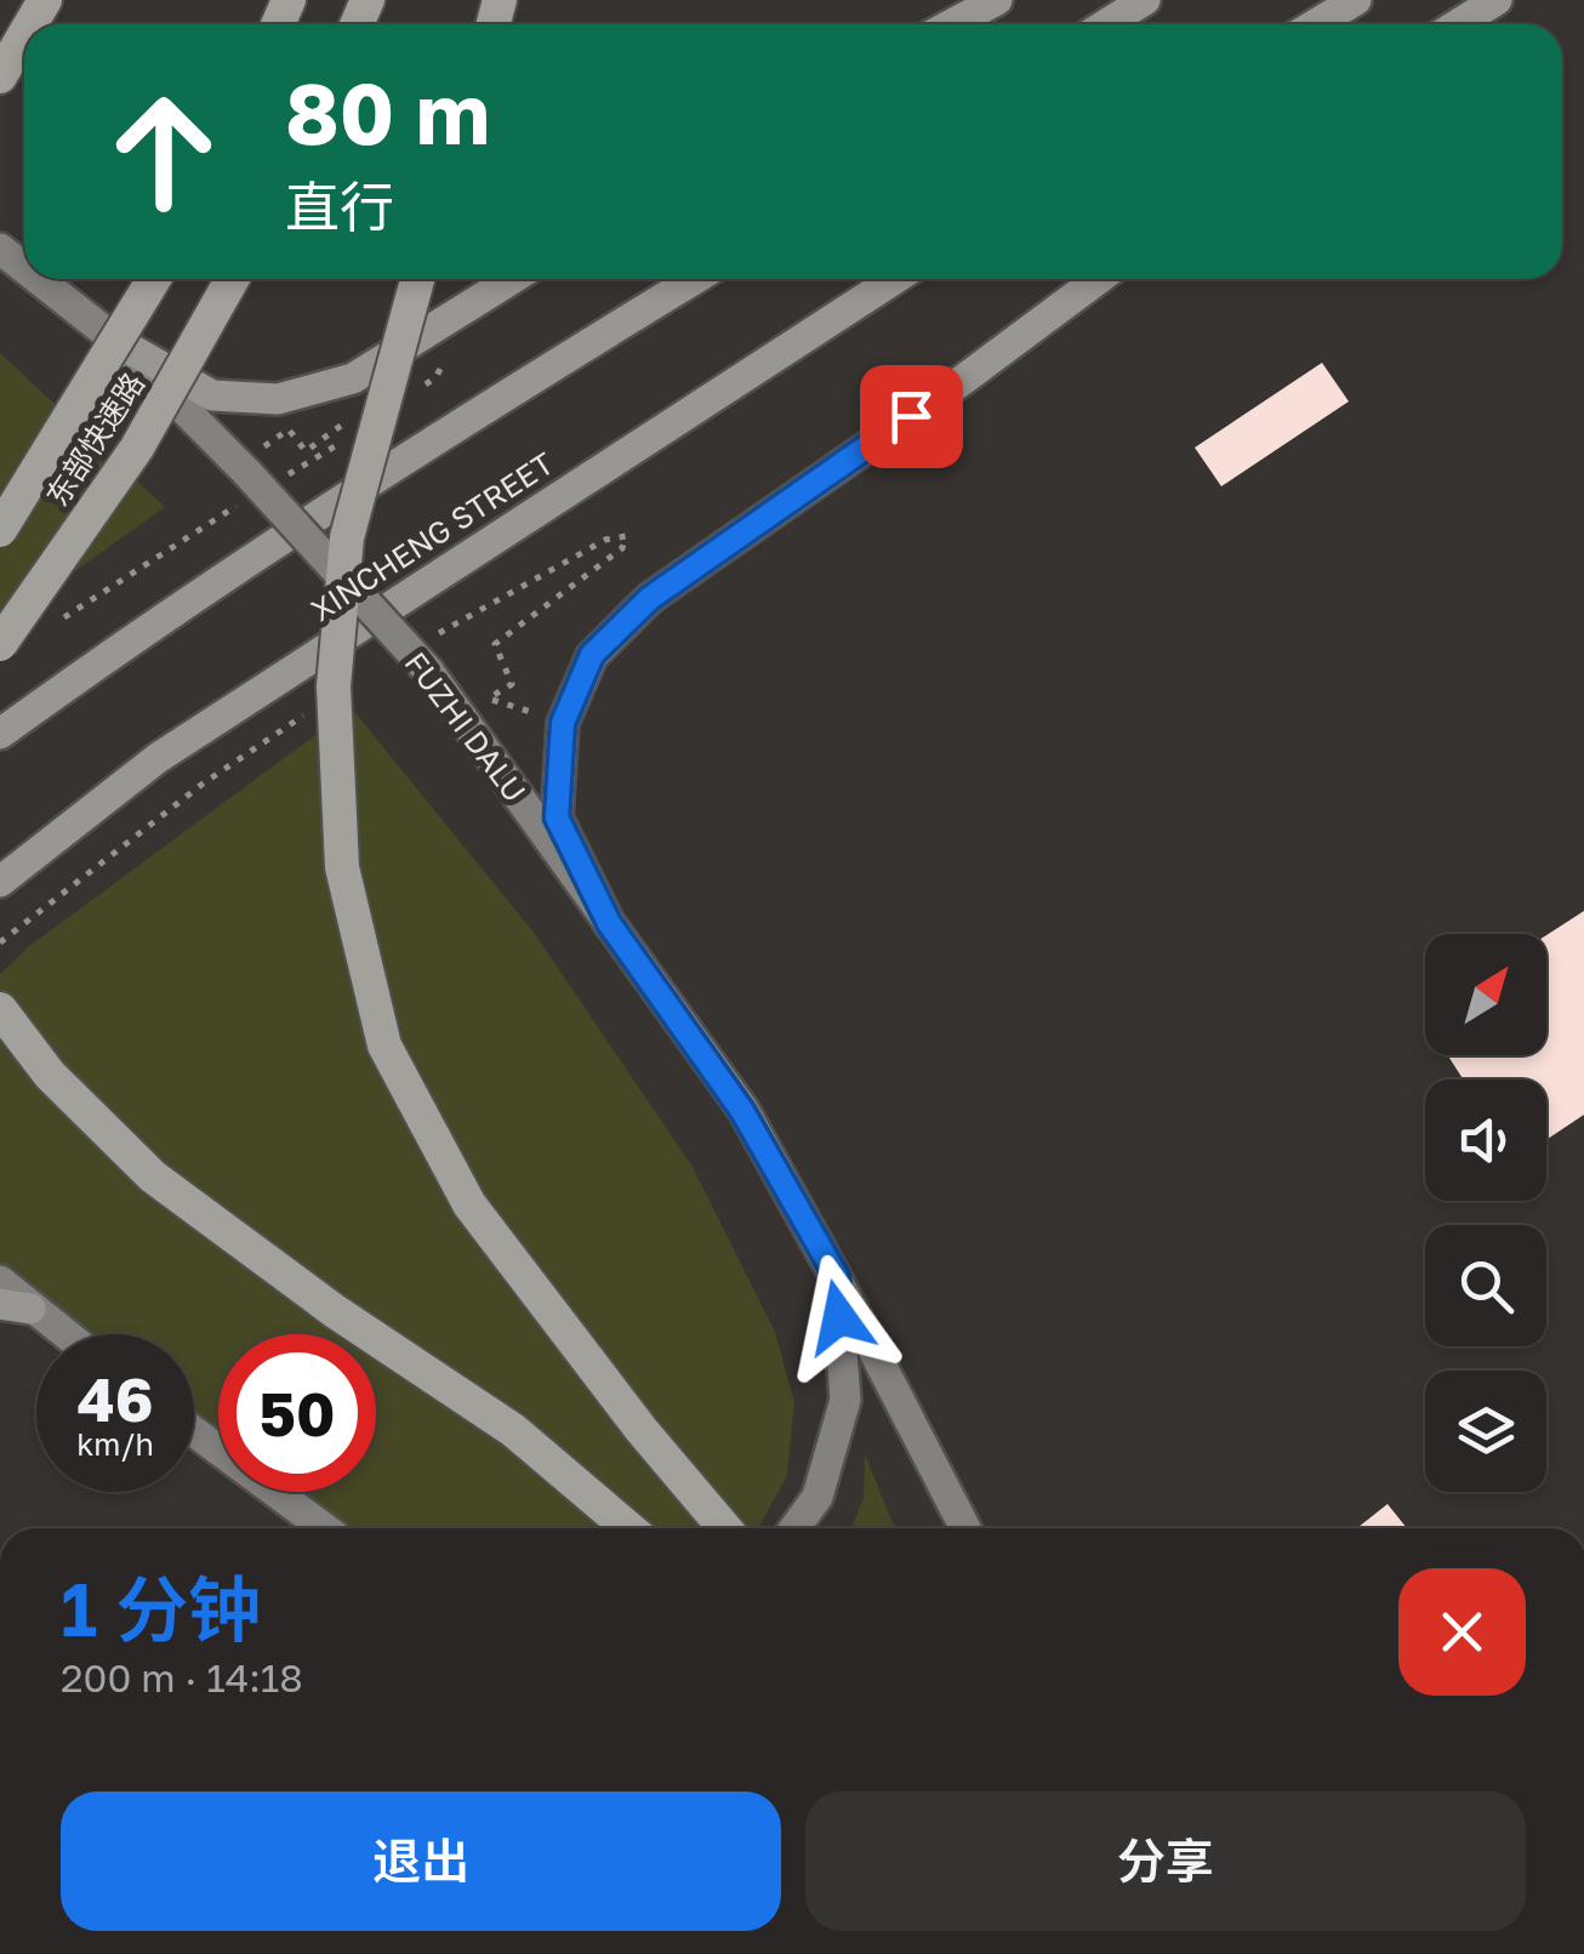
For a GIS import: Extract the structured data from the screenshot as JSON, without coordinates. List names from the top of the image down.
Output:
{
  "streets": {
    "highway": ["东部快速路"],
    "main road": ["XINCHENG STREET", "FUZHI DALU"]
  },
  "north": "top right",
  "page": {
    "turn": ["80 m", "直行"],
    "speed": "46 km/h",
    "limit": "50",
    "heading": ["1 分钟", "200 m · 14:18"],
    "buttons": ["退出", "分享"]
  }
}
